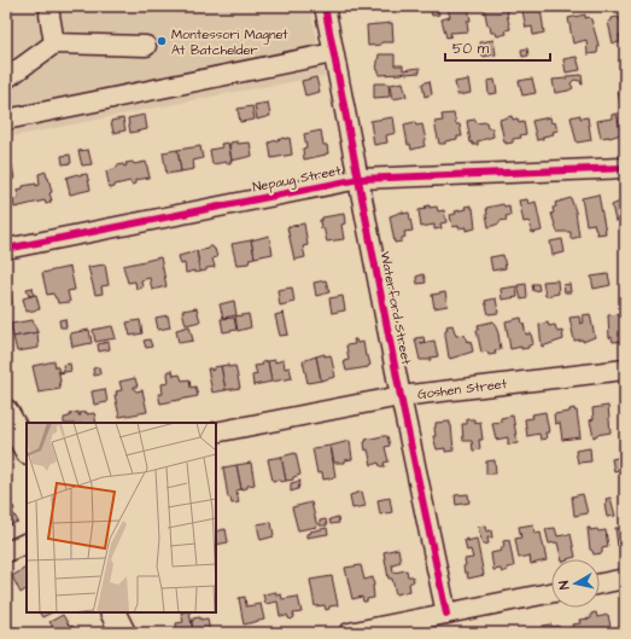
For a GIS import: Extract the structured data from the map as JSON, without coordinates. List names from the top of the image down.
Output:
{
  "streets": {
    "street": ["Nepaug Street", "Waterford Street", "Goshen Street"]
  },
  "crossings": [
    ["Nepaug Street", "Waterford Street"],
    ["Waterford Street", "Goshen Street"]
  ],
  "places": ["Montessori Magnet At Batchelder"],
  "scale_bar": "50 m",
  "north": "left"
}
